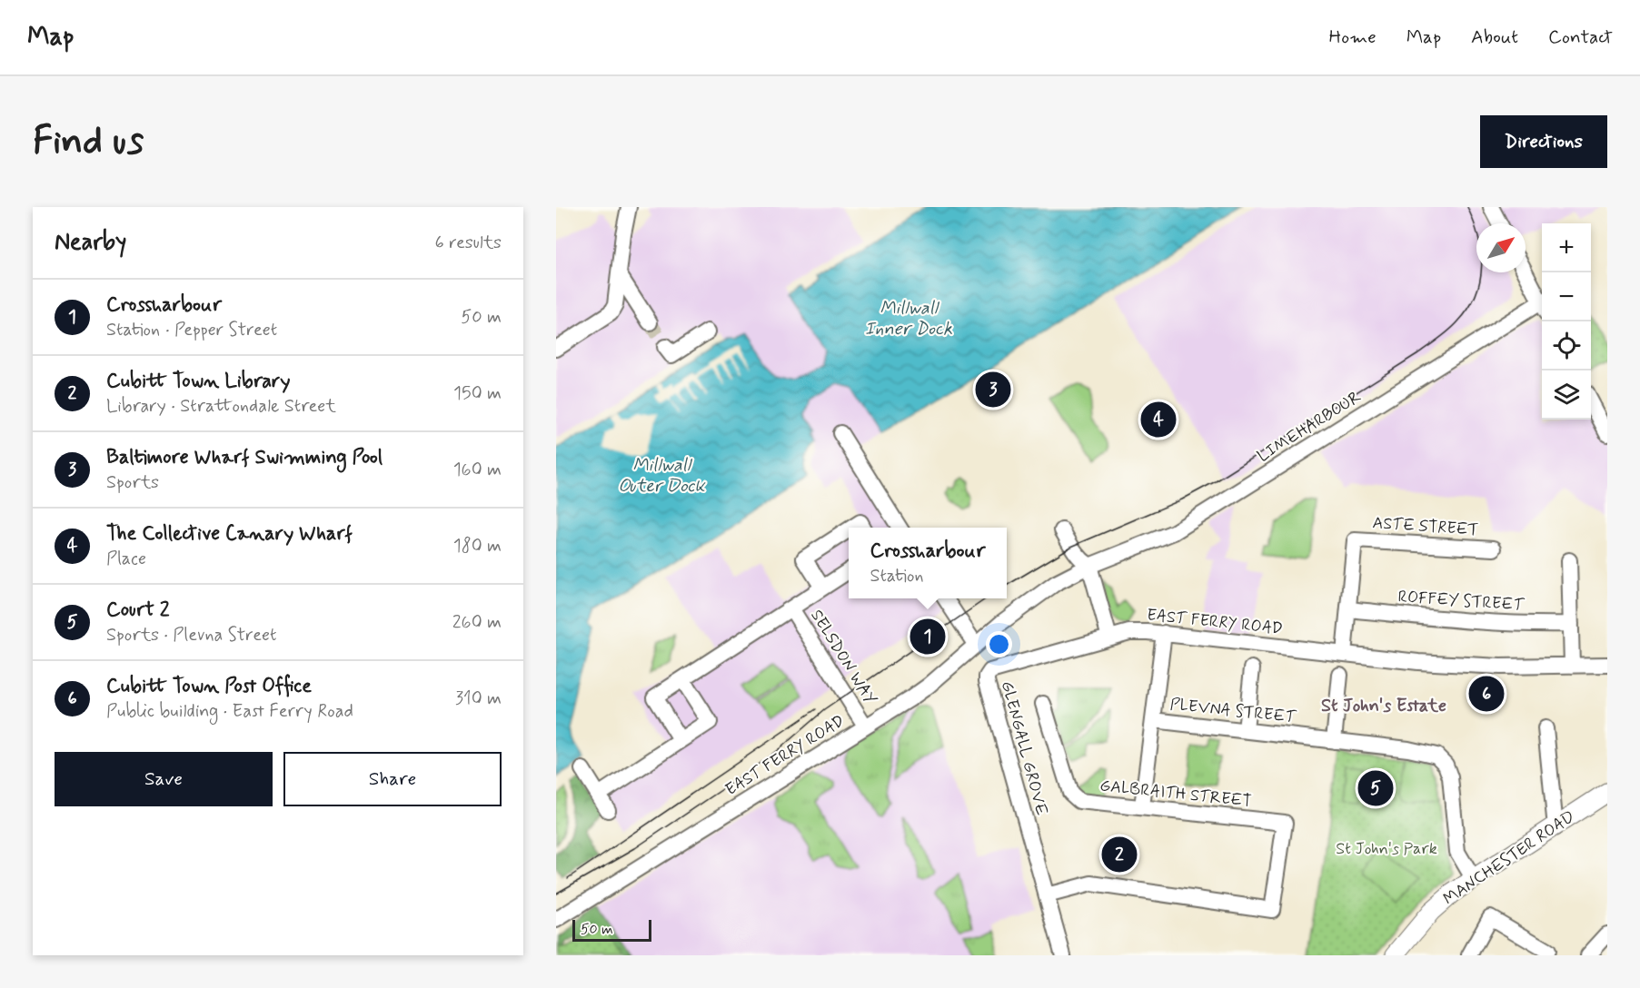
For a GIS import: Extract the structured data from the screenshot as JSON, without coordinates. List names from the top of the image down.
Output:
{
  "streets": {
    "main road": ["MANCHESTER ROAD"],
    "street": [
      "LIMEHARBOUR",
      "ASTE STREET",
      "ROFFEY STREET",
      "EAST FERRY ROAD",
      "SELSDON WAY",
      "PLEVNA STREET",
      "GLENGALL GROVE",
      "GALBRAITH STREET"
    ]
  },
  "crossings": [
    ["LIMEHARBOUR", "EAST FERRY ROAD"],
    ["ASTE STREET", "ROFFEY STREET"],
    ["EAST FERRY ROAD", "SELSDON WAY"],
    ["EAST FERRY ROAD", "GLENGALL GROVE"],
    ["PLEVNA STREET", "MANCHESTER ROAD"],
    ["GLENGALL GROVE", "GALBRAITH STREET"]
  ],
  "districts": ["St John's Estate"],
  "water": ["Millwall Inner Dock", "Millwall Outer Dock"],
  "parks": ["St John's Park"],
  "scale_bar": "50 m",
  "north": "top right",
  "page": {
    "header": "Map",
    "nav": [
      "Home",
      "Map",
      "About",
      "Contact"
    ],
    "buttons": [
      "Directions",
      ["Save", "Share"]
    ],
    "title": "Find us",
    "heading": ["Nearby", "6 results"],
    "map_buttons": ["+", "−"],
    "list": [
      {
        "mark": "1",
        "name": "Crossharbour",
        "note": "Station · Pepper Street",
        "value": "50 m"
      },
      {
        "mark": "2",
        "name": "Cubitt Town Library",
        "note": "Library · Strattondale Street",
        "value": "150 m"
      },
      {
        "mark": "3",
        "name": "Baltimore Wharf Swimming Pool",
        "note": "Sports",
        "value": "160 m"
      },
      {
        "mark": "4",
        "name": "The Collective Canary Wharf",
        "note": "Place",
        "value": "180 m"
      },
      {
        "mark": "5",
        "name": "Court 2",
        "note": "Sports · Plevna Street",
        "value": "260 m"
      },
      {
        "mark": "6",
        "name": "Cubitt Town Post Office",
        "note": "Public building · East Ferry Road",
        "value": "310 m"
      }
    ],
    "pins": [
      "3",
      "4",
      "1",
      "6",
      "5",
      "2"
    ],
    "popup": ["Crossharbour", "Station"],
    "scale": "50 m"
  }
}
